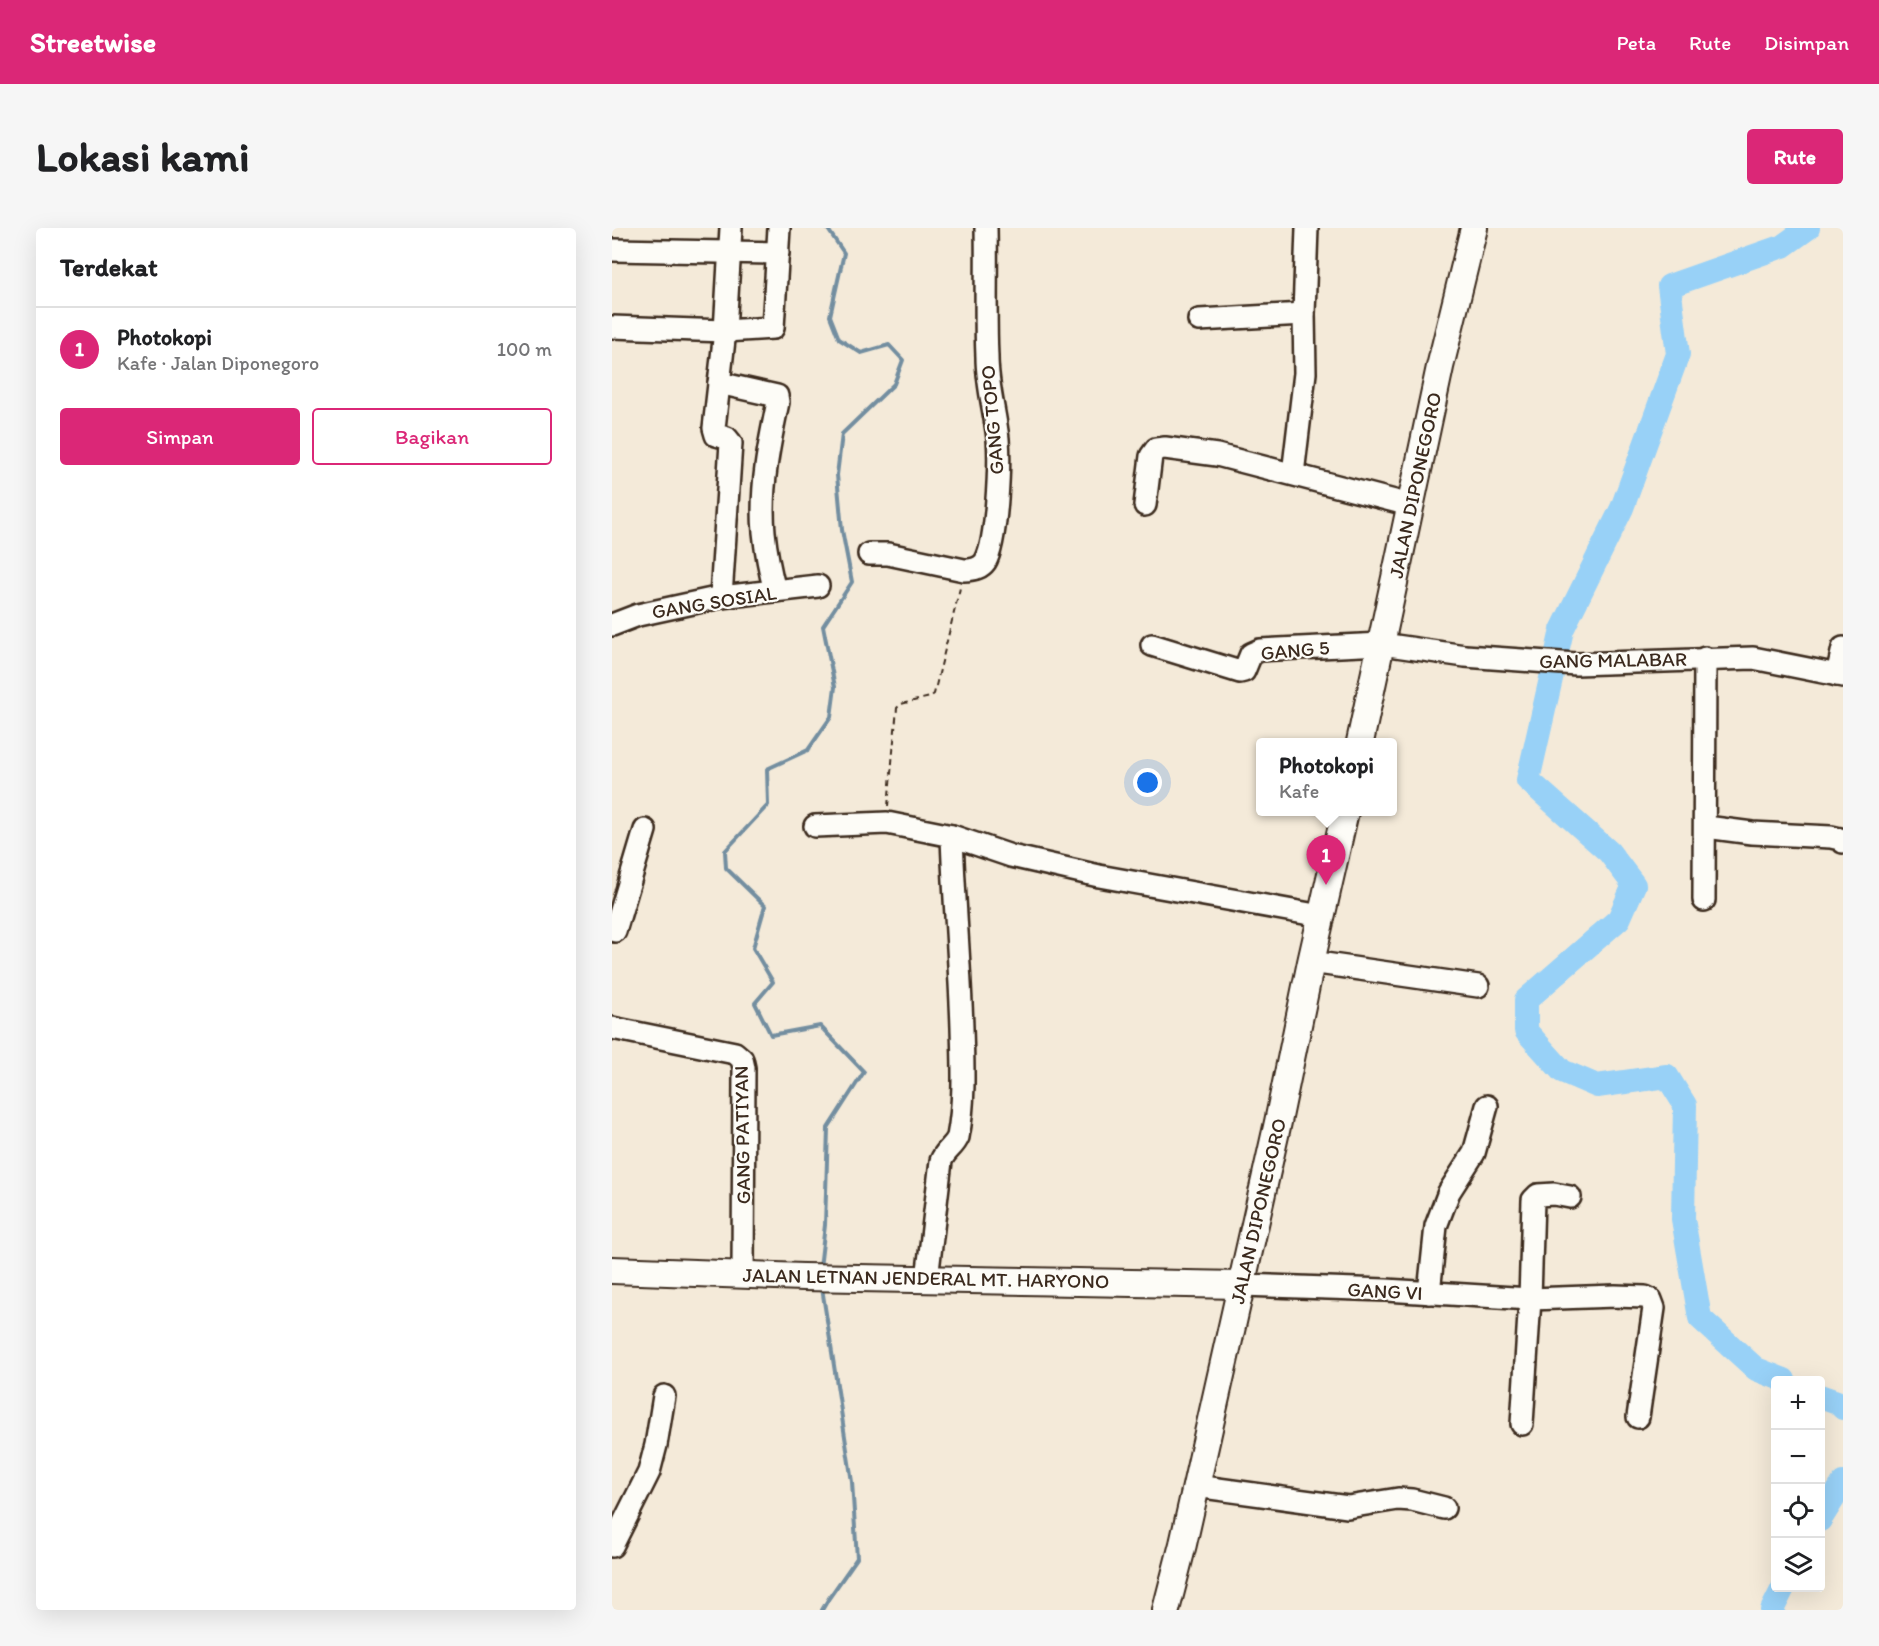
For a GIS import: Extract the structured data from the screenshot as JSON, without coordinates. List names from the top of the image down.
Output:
{
  "streets": {
    "main road": ["JALAN DIPONEGORO", "JALAN LETNAN JENDERAL MT. HARYONO"],
    "street": [
      "GANG TOPO",
      "GANG SOSIAL",
      "GANG 5",
      "GANG MALABAR",
      "GANG PATIYAN",
      "GANG VI"
    ]
  },
  "crossings": [
    ["JALAN DIPONEGORO", "GANG 5"],
    ["JALAN DIPONEGORO", "GANG MALABAR"],
    ["JALAN DIPONEGORO", "JALAN LETNAN JENDERAL MT. HARYONO"],
    ["JALAN DIPONEGORO", "GANG VI"],
    ["GANG 5", "GANG MALABAR"],
    ["GANG PATIYAN", "JALAN LETNAN JENDERAL MT. HARYONO"],
    ["JALAN LETNAN JENDERAL MT. HARYONO", "GANG VI"]
  ],
  "page": {
    "header": "Streetwise",
    "nav": ["Peta", "Rute", "Disimpan"],
    "buttons": [
      "Rute",
      ["Simpan", "Bagikan"]
    ],
    "title": "Lokasi kami",
    "heading": "Terdekat",
    "list": [
      {
        "mark": "1",
        "name": "Photokopi",
        "note": "Kafe · Jalan Diponegoro",
        "value": "100 m"
      }
    ],
    "popup": ["Photokopi", "Kafe"],
    "pins": "1",
    "map_buttons": ["+", "−"]
  }
}
